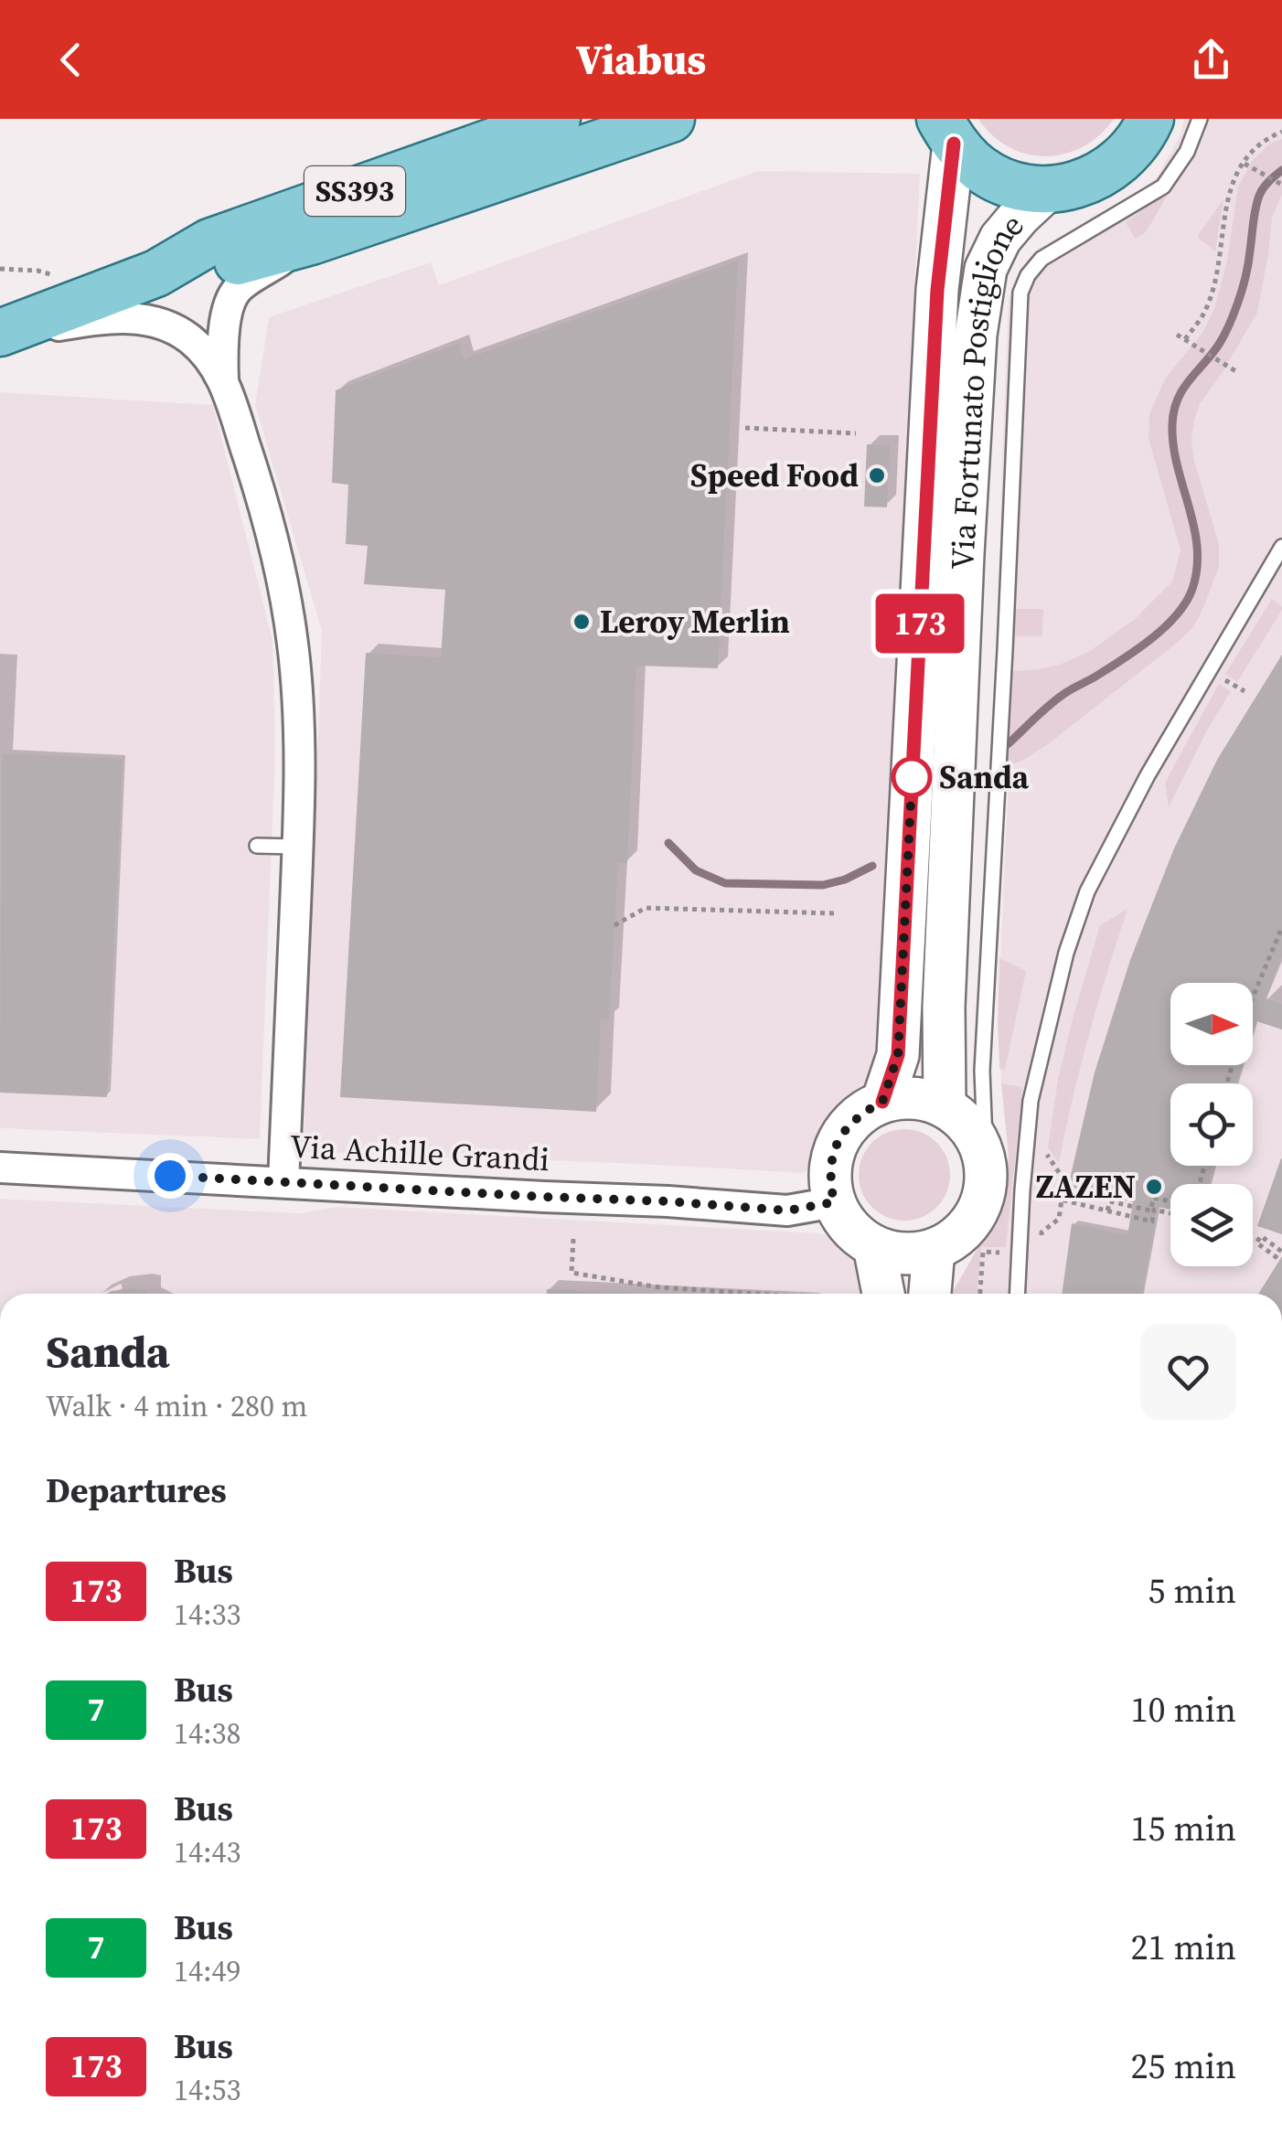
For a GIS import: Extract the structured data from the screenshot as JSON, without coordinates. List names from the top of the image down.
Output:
{
  "streets": {
    "main road": ["SS393"],
    "street": ["Via Fortunato Postiglione", "Via Achille Grandi"]
  },
  "crossings": [
    ["Via Fortunato Postiglione", "Via Achille Grandi"]
  ],
  "places": [
    "Speed Food",
    "Leroy Merlin",
    "Sanda",
    "ZAZEN"
  ],
  "lines": ["bus line 173"],
  "north": "right",
  "page": {
    "header": "Viabus",
    "on_map": "173",
    "heading": [
      ["Sanda", "Walk · 4 min · 280 m"],
      "Departures"
    ],
    "list": [
      {
        "mark": "173",
        "name": "Bus",
        "note": "14:33",
        "value": "5 min"
      },
      {
        "mark": "7",
        "name": "Bus",
        "note": "14:38",
        "value": "10 min"
      },
      {
        "mark": "173",
        "name": "Bus",
        "note": "14:43",
        "value": "15 min"
      },
      {
        "mark": "7",
        "name": "Bus",
        "note": "14:49",
        "value": "21 min"
      },
      {
        "mark": "173",
        "name": "Bus",
        "note": "14:53",
        "value": "25 min"
      }
    ]
  }
}
